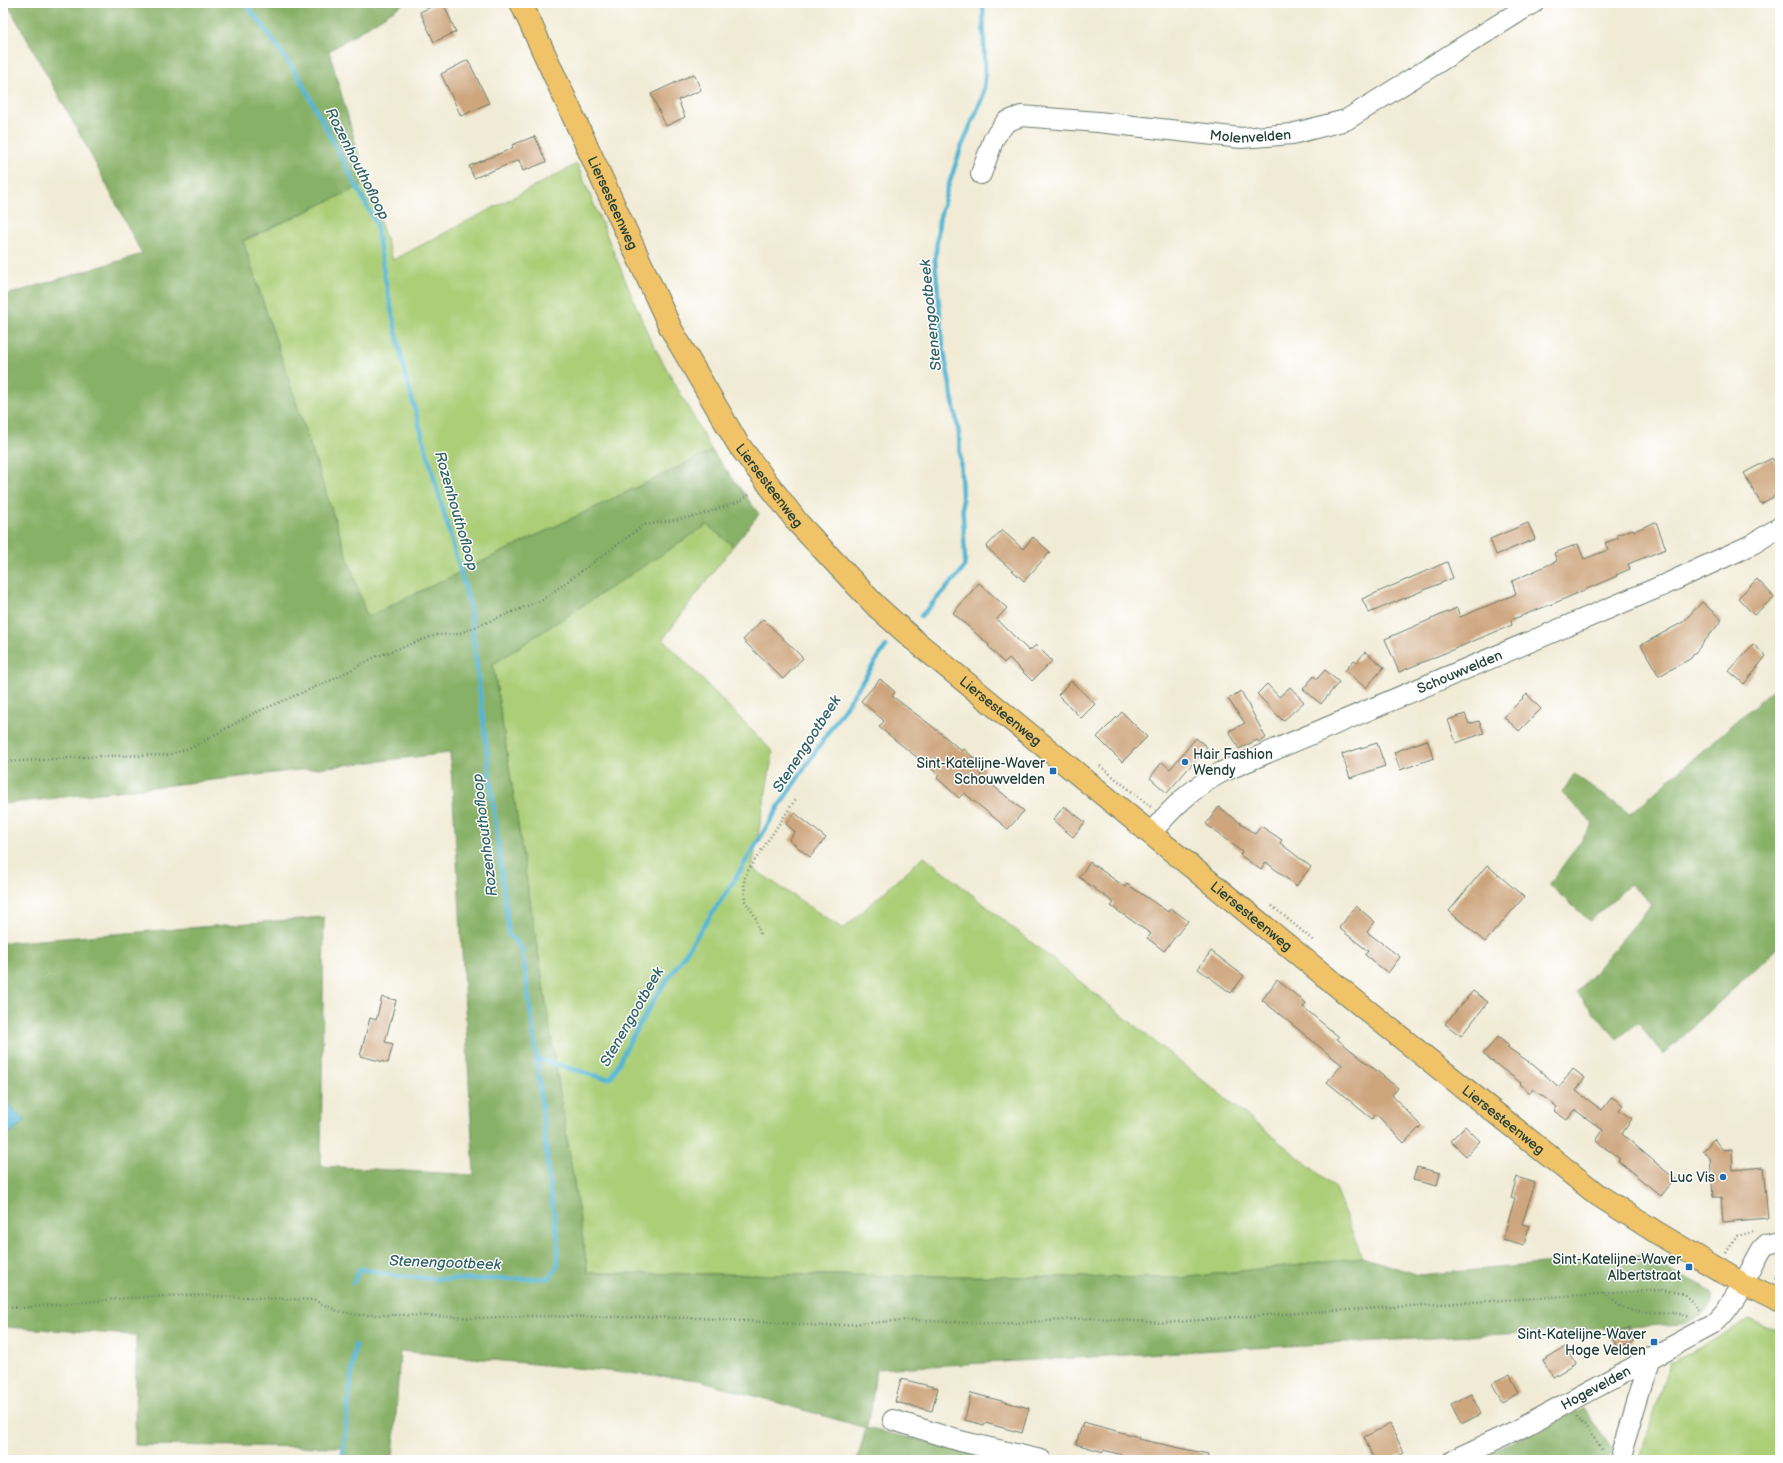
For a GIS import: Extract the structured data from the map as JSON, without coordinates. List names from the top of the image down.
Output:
{
  "streets": {
    "main road": ["Liersesteenweg"],
    "street": ["Molenvelden", "Schouwvelden", "Hogevelden"]
  },
  "crossings": [
    ["Liersesteenweg", "Schouwvelden"],
    ["Liersesteenweg", "Hogevelden"]
  ],
  "water": ["Rozenhouthofloop", "Stenengootbeek"],
  "places": {
    "other": ["Hair Fashion Wendy", "Luc Vis"],
    "transit": ["Sint-Katelijne-Waver Schouwvelden", "Sint-Katelijne-Waver Albertstraat", "Sint-Katelijne-Waver Hoge Velden"]
  }
}
